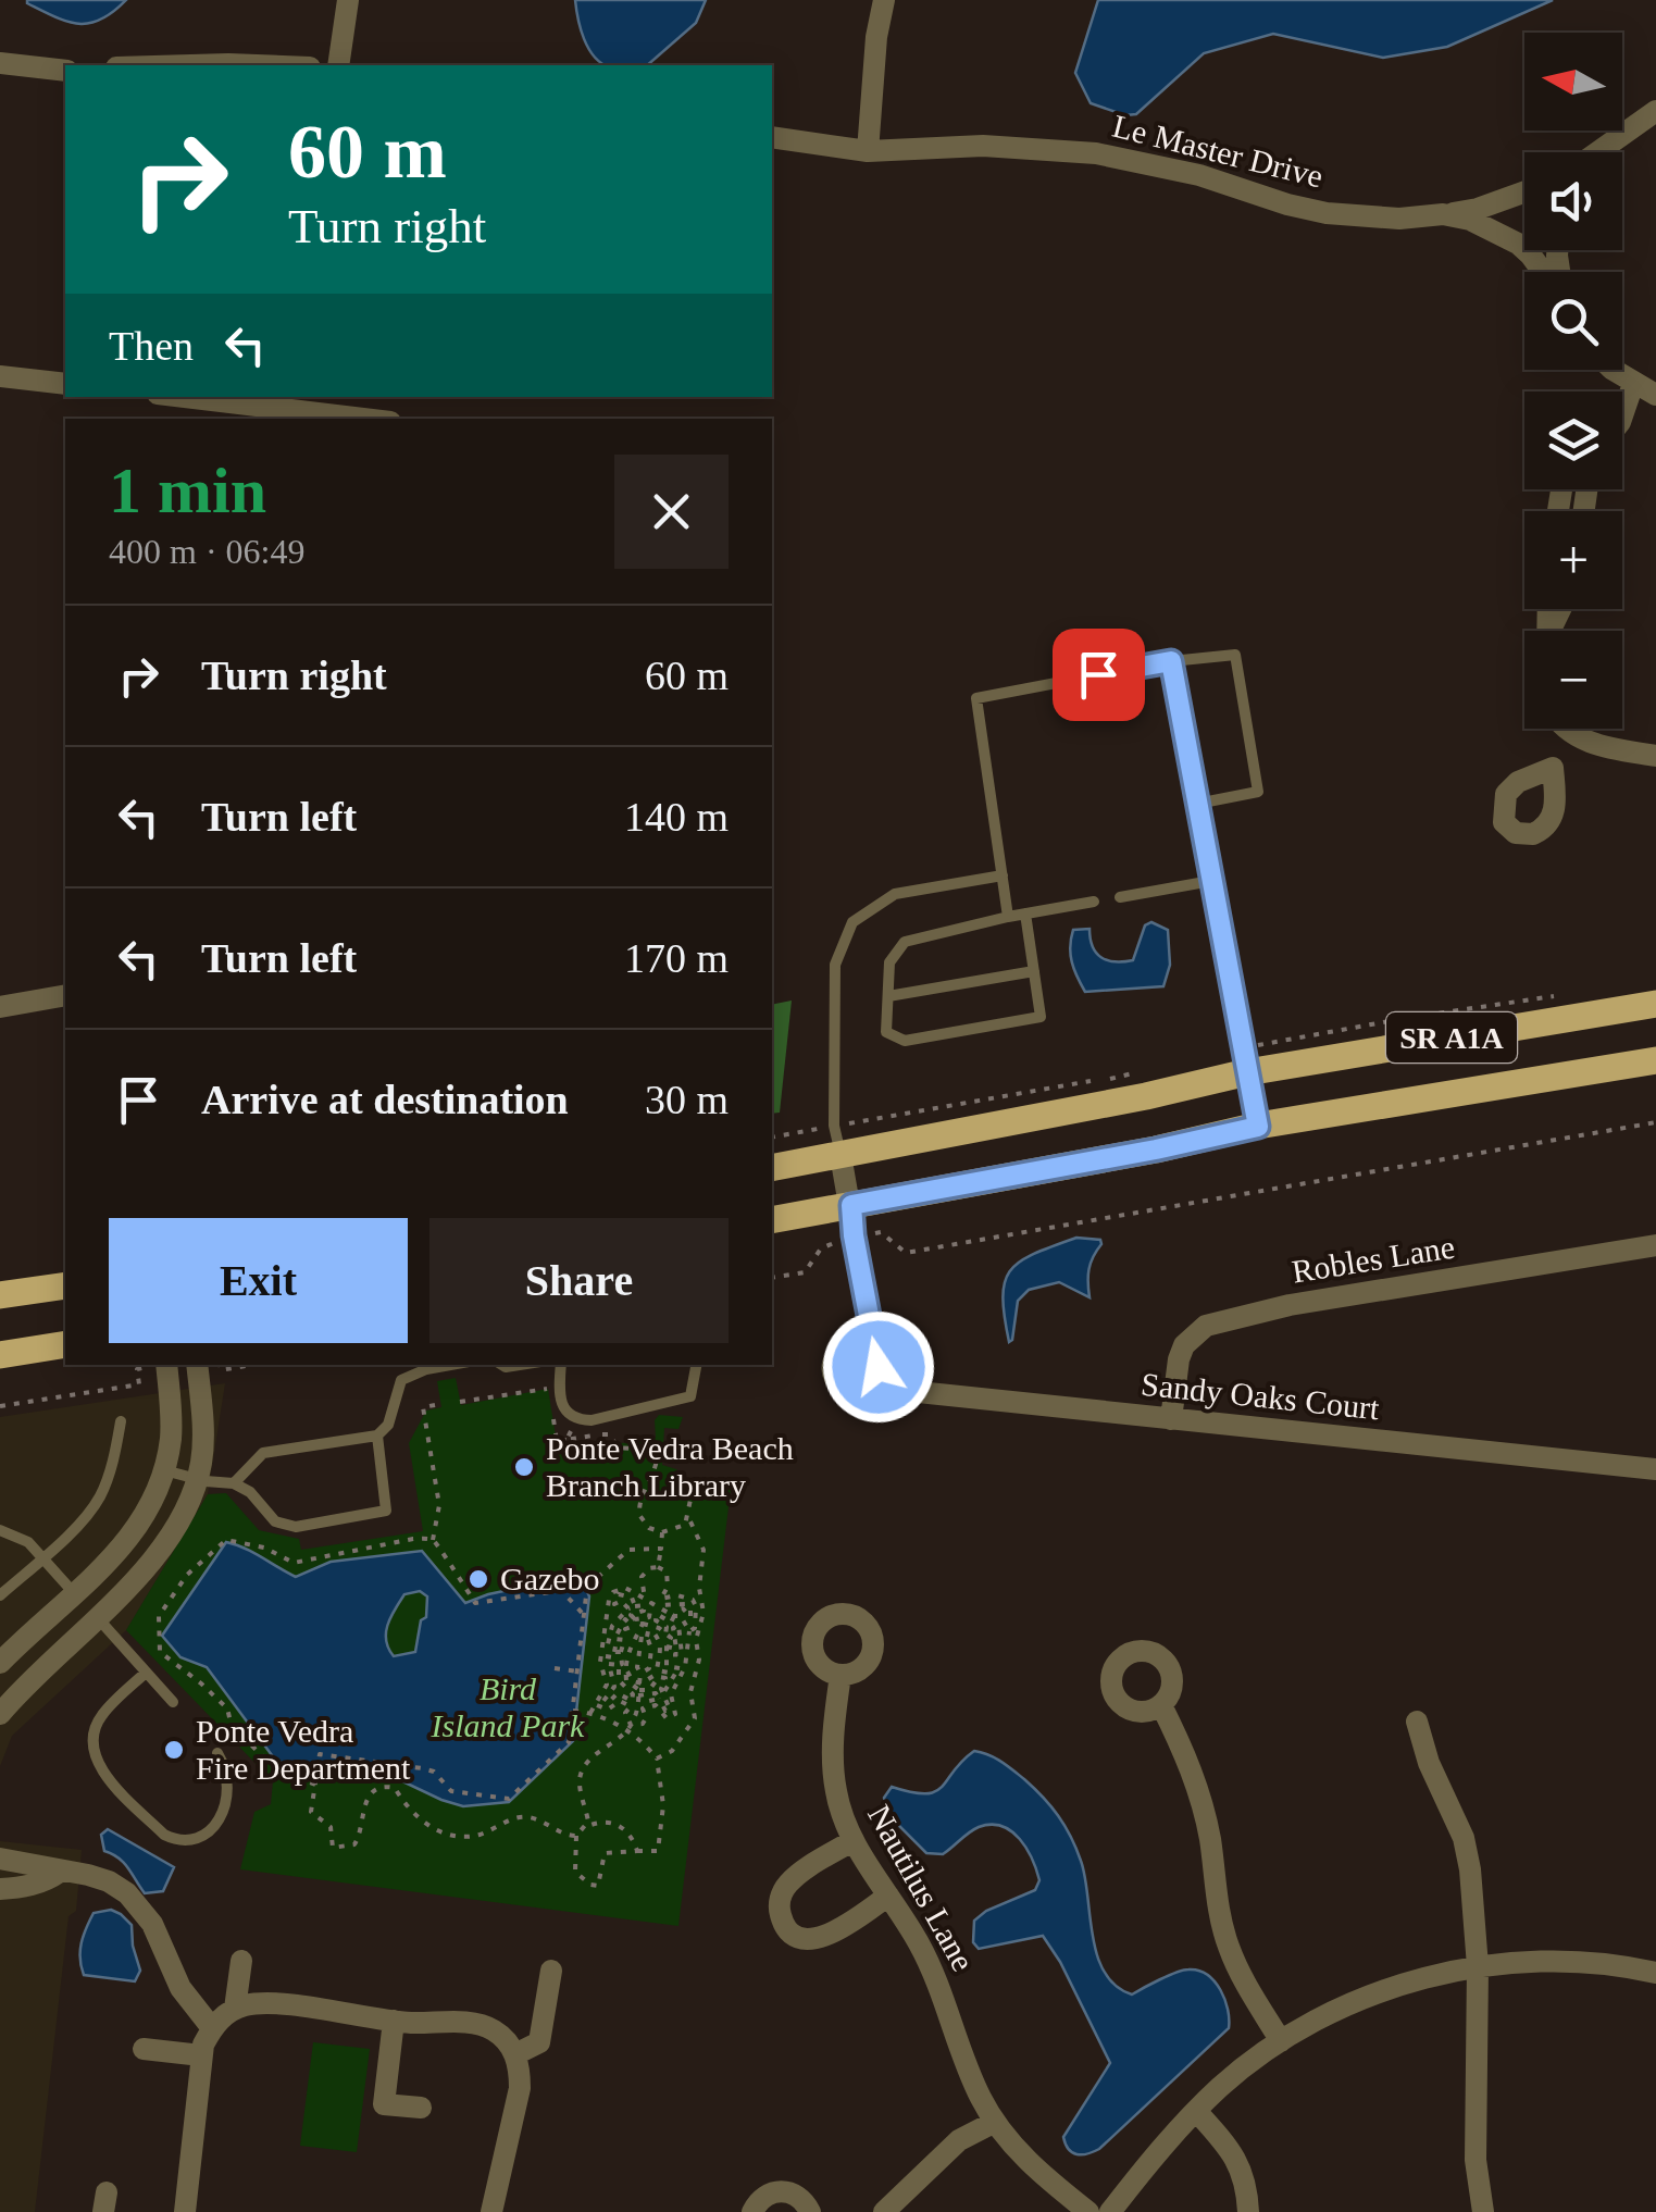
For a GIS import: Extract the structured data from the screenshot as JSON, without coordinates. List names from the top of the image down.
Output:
{
  "streets": {
    "main road": ["SR A1A"],
    "street": [
      "Le Master Drive",
      "Robles Lane",
      "Sandy Oaks Court",
      "Nautilus Lane"
    ]
  },
  "crossings": [
    ["Robles Lane", "Sandy Oaks Court"]
  ],
  "parks": ["Bird Island Park"],
  "places": ["Ponte Vedra Beach Branch Library", "Gazebo", "Ponte Vedra Fire Department"],
  "north": "left",
  "page": {
    "map_buttons": ["+", "−"],
    "turn": ["60 m", "Turn right"],
    "then": "Then",
    "heading": ["1 min", "400 m · 06:49"],
    "list": [
      {
        "name": "Turn right",
        "value": "60 m"
      },
      {
        "name": "Turn left",
        "value": "140 m"
      },
      {
        "name": "Turn left",
        "value": "170 m"
      },
      {
        "name": "Arrive at destination",
        "value": "30 m"
      }
    ],
    "buttons": ["Exit", "Share"]
  }
}
